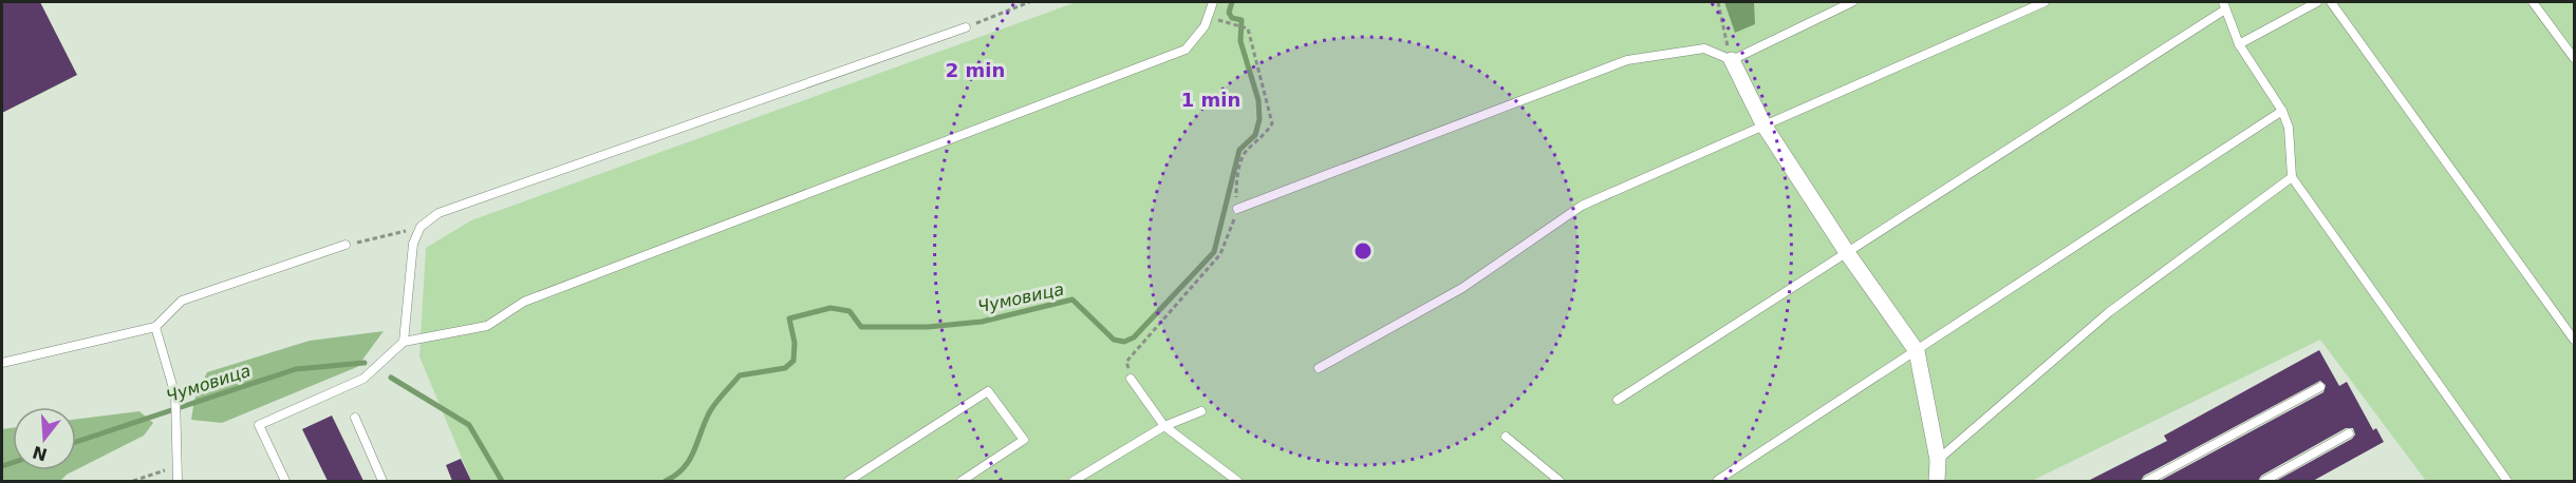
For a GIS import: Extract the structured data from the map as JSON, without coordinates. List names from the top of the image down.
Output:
{
  "water": ["Чумовица"],
  "north": "bottom",
  "rings": ["2 min", "1 min"]
}
